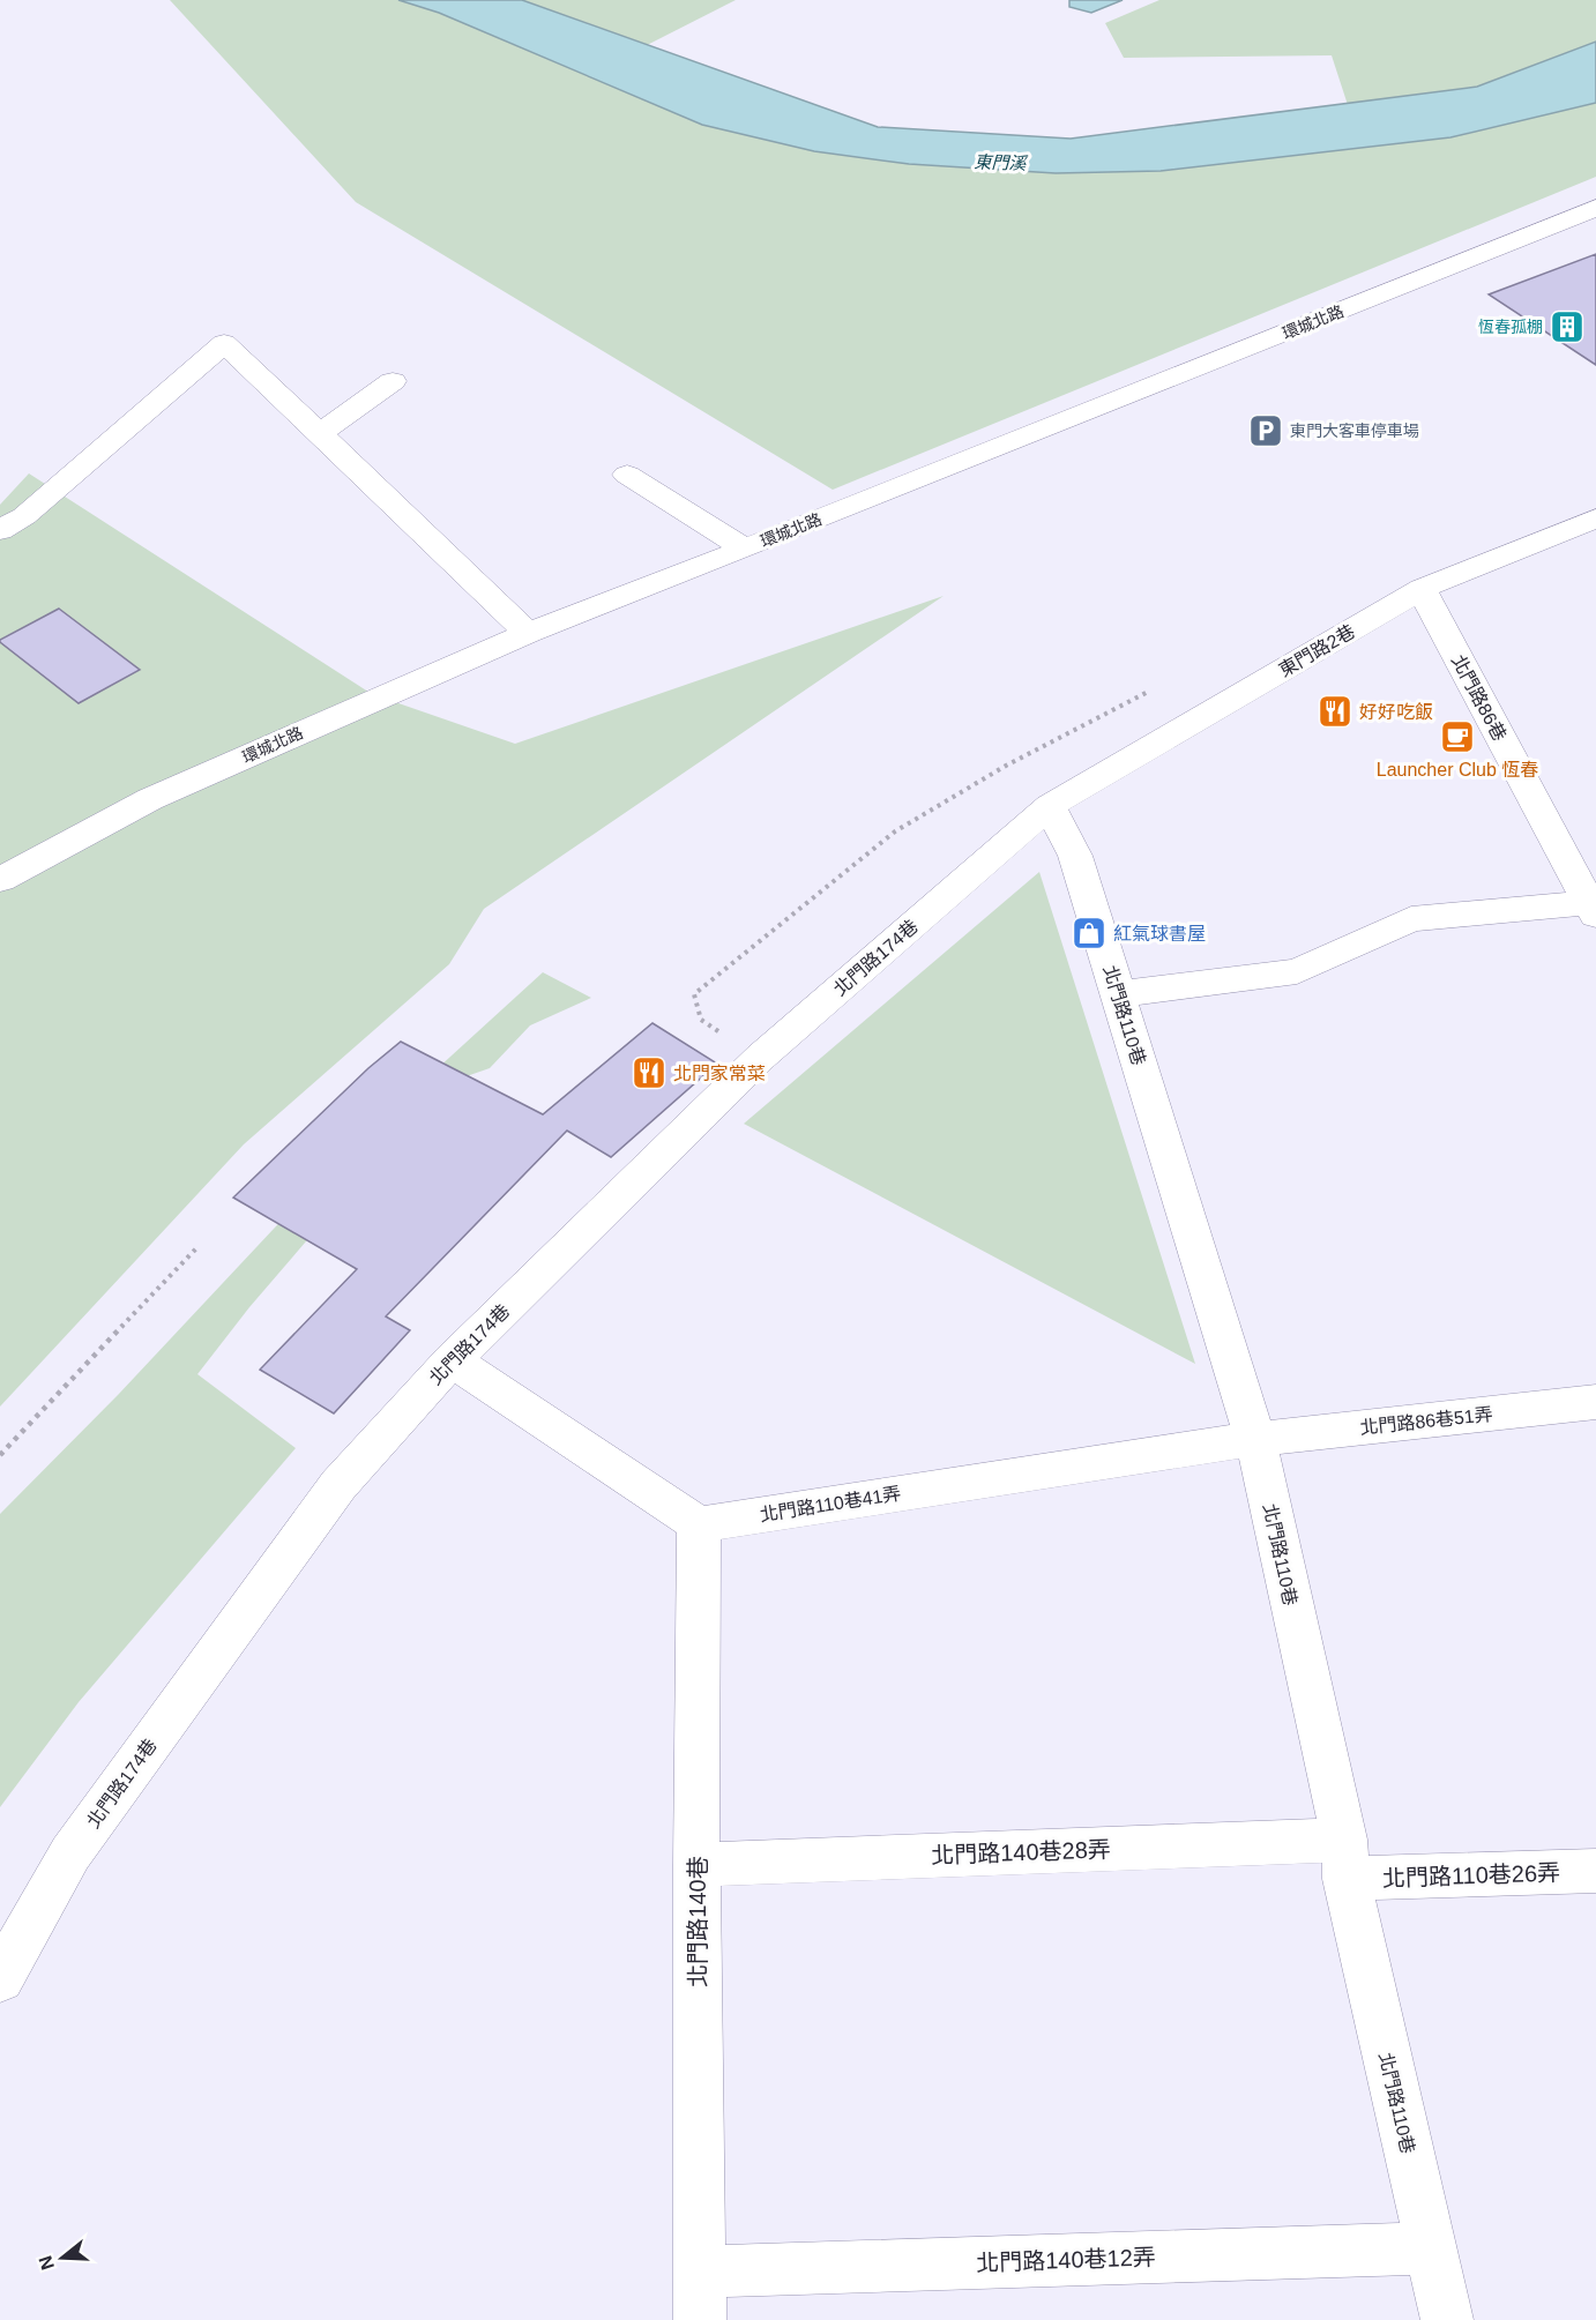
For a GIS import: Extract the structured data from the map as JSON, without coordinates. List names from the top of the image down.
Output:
{
  "streets": {
    "street": [
      "環城北路",
      "東門路2巷",
      "北門路86巷",
      "北門路174巷",
      "北門路110巷",
      "北門路86巷51弄",
      "北門路110巷41弄",
      "北門路140巷28弄",
      "北門路110巷26弄",
      "北門路140巷",
      "北門路140巷12弄"
    ]
  },
  "crossings": [
    ["東門路2巷", "北門路86巷"],
    ["東門路2巷", "北門路174巷"],
    ["東門路2巷", "北門路110巷"],
    ["北門路174巷", "北門路110巷"],
    ["北門路110巷", "北門路86巷51弄"],
    ["北門路110巷", "北門路110巷41弄"],
    ["北門路110巷", "北門路140巷28弄"],
    ["北門路110巷", "北門路110巷26弄"],
    ["北門路110巷", "北門路140巷12弄"],
    ["北門路86巷51弄", "北門路110巷41弄"],
    ["北門路110巷41弄", "北門路140巷"],
    ["北門路140巷28弄", "北門路110巷26弄"],
    ["北門路140巷28弄", "北門路140巷"],
    ["北門路140巷", "北門路140巷12弄"]
  ],
  "water": ["東門溪"],
  "places": {
    "building": ["恆春孤棚"],
    "parking": ["東門大客車停車場"],
    "restaurant": ["好好吃飯", "北門家常菜"],
    "cafe": ["Launcher Club 恆春"],
    "shop": ["紅氣球書屋"]
  },
  "north": "left"
}
